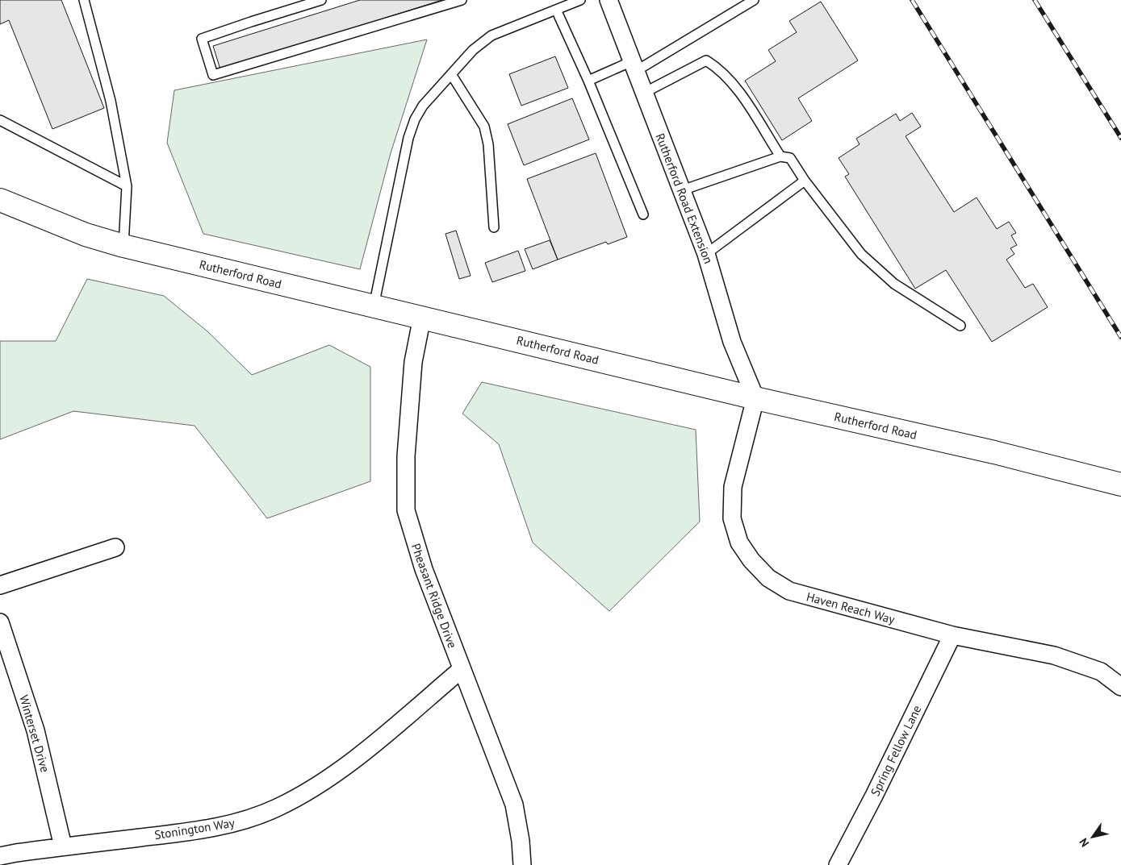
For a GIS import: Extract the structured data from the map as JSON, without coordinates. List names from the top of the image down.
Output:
{
  "streets": {
    "street": [
      "Rutherford Road Extension",
      "Rutherford Road",
      "Pheasant Ridge Drive",
      "Haven Reach Way",
      "Winterset Drive",
      "Spring Fellow Lane",
      "Stonington Way"
    ]
  },
  "crossings": [
    ["Rutherford Road Extension", "Rutherford Road"],
    ["Rutherford Road Extension", "Haven Reach Way"],
    ["Rutherford Road", "Pheasant Ridge Drive"],
    ["Rutherford Road", "Haven Reach Way"],
    ["Pheasant Ridge Drive", "Stonington Way"],
    ["Haven Reach Way", "Spring Fellow Lane"],
    ["Winterset Drive", "Stonington Way"]
  ],
  "north": "bottom left"
}
